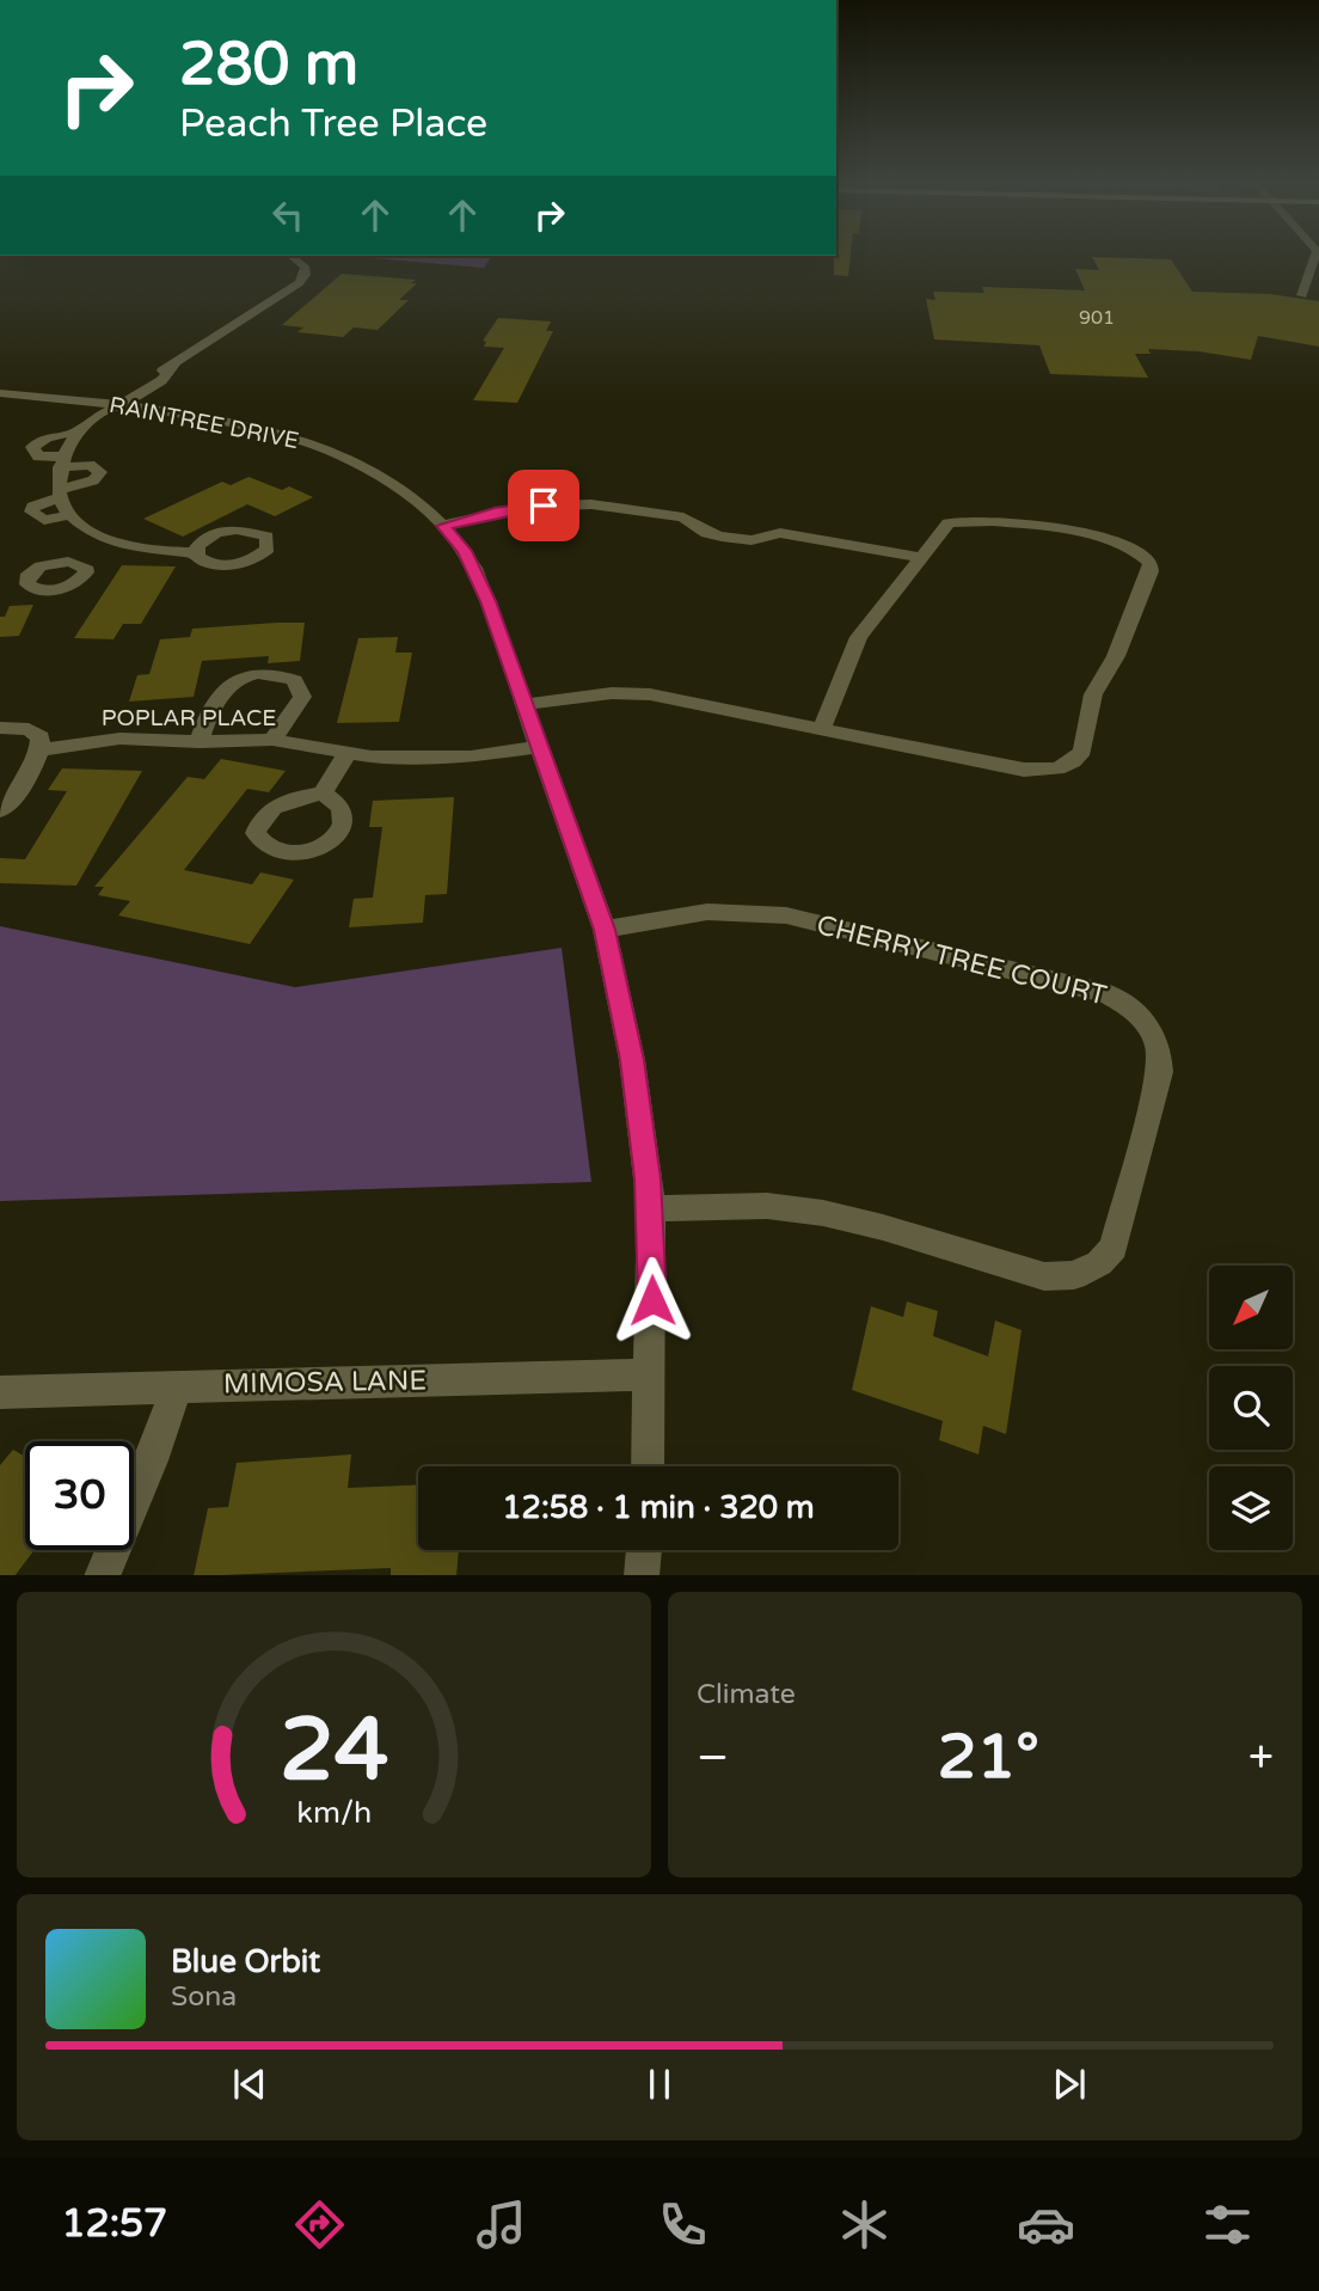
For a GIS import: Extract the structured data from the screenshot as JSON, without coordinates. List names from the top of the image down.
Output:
{
  "streets": {
    "street": [
      "RAINTREE DRIVE",
      "POPLAR PLACE",
      "CHERRY TREE COURT",
      "MIMOSA LANE"
    ]
  },
  "crossings": [
    ["RAINTREE DRIVE", "POPLAR PLACE"],
    ["RAINTREE DRIVE", "CHERRY TREE COURT"],
    ["RAINTREE DRIVE", "MIMOSA LANE"]
  ],
  "house_numbers": ["901"],
  "north": "bottom left",
  "page": {
    "turn": ["280 m", "Peach Tree Place"],
    "limit": "30",
    "trip": "12:58 · 1 min · 320 m",
    "tile": "Climate",
    "heat": ["−", "21°", "+"],
    "song": ["Blue Orbit", "Sona"],
    "tabs": "12:57",
    "gauge": ["24", "km/h"]
  }
}
